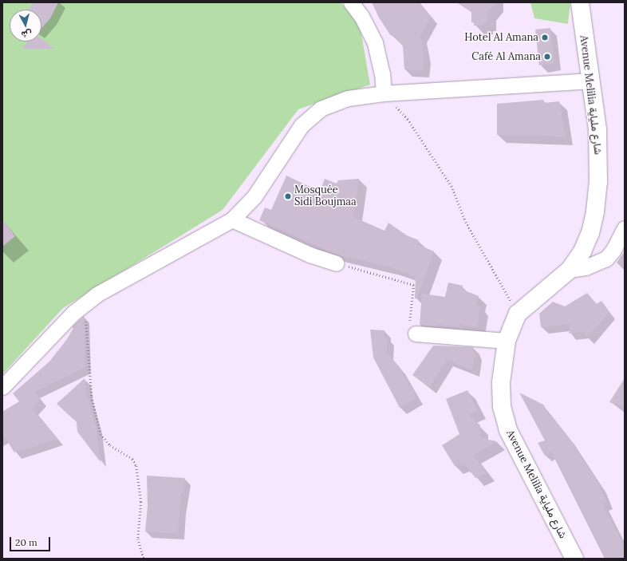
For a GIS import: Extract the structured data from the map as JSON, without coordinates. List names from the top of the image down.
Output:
{
  "streets": {
    "street": ["Avenue Melilia شارع ملياية"]
  },
  "places": ["Hotel Al Amana", "Café Al Amana", "Mosquée Sidi Boujmaa"],
  "scale_bar": "20 m",
  "north": "bottom"
}
